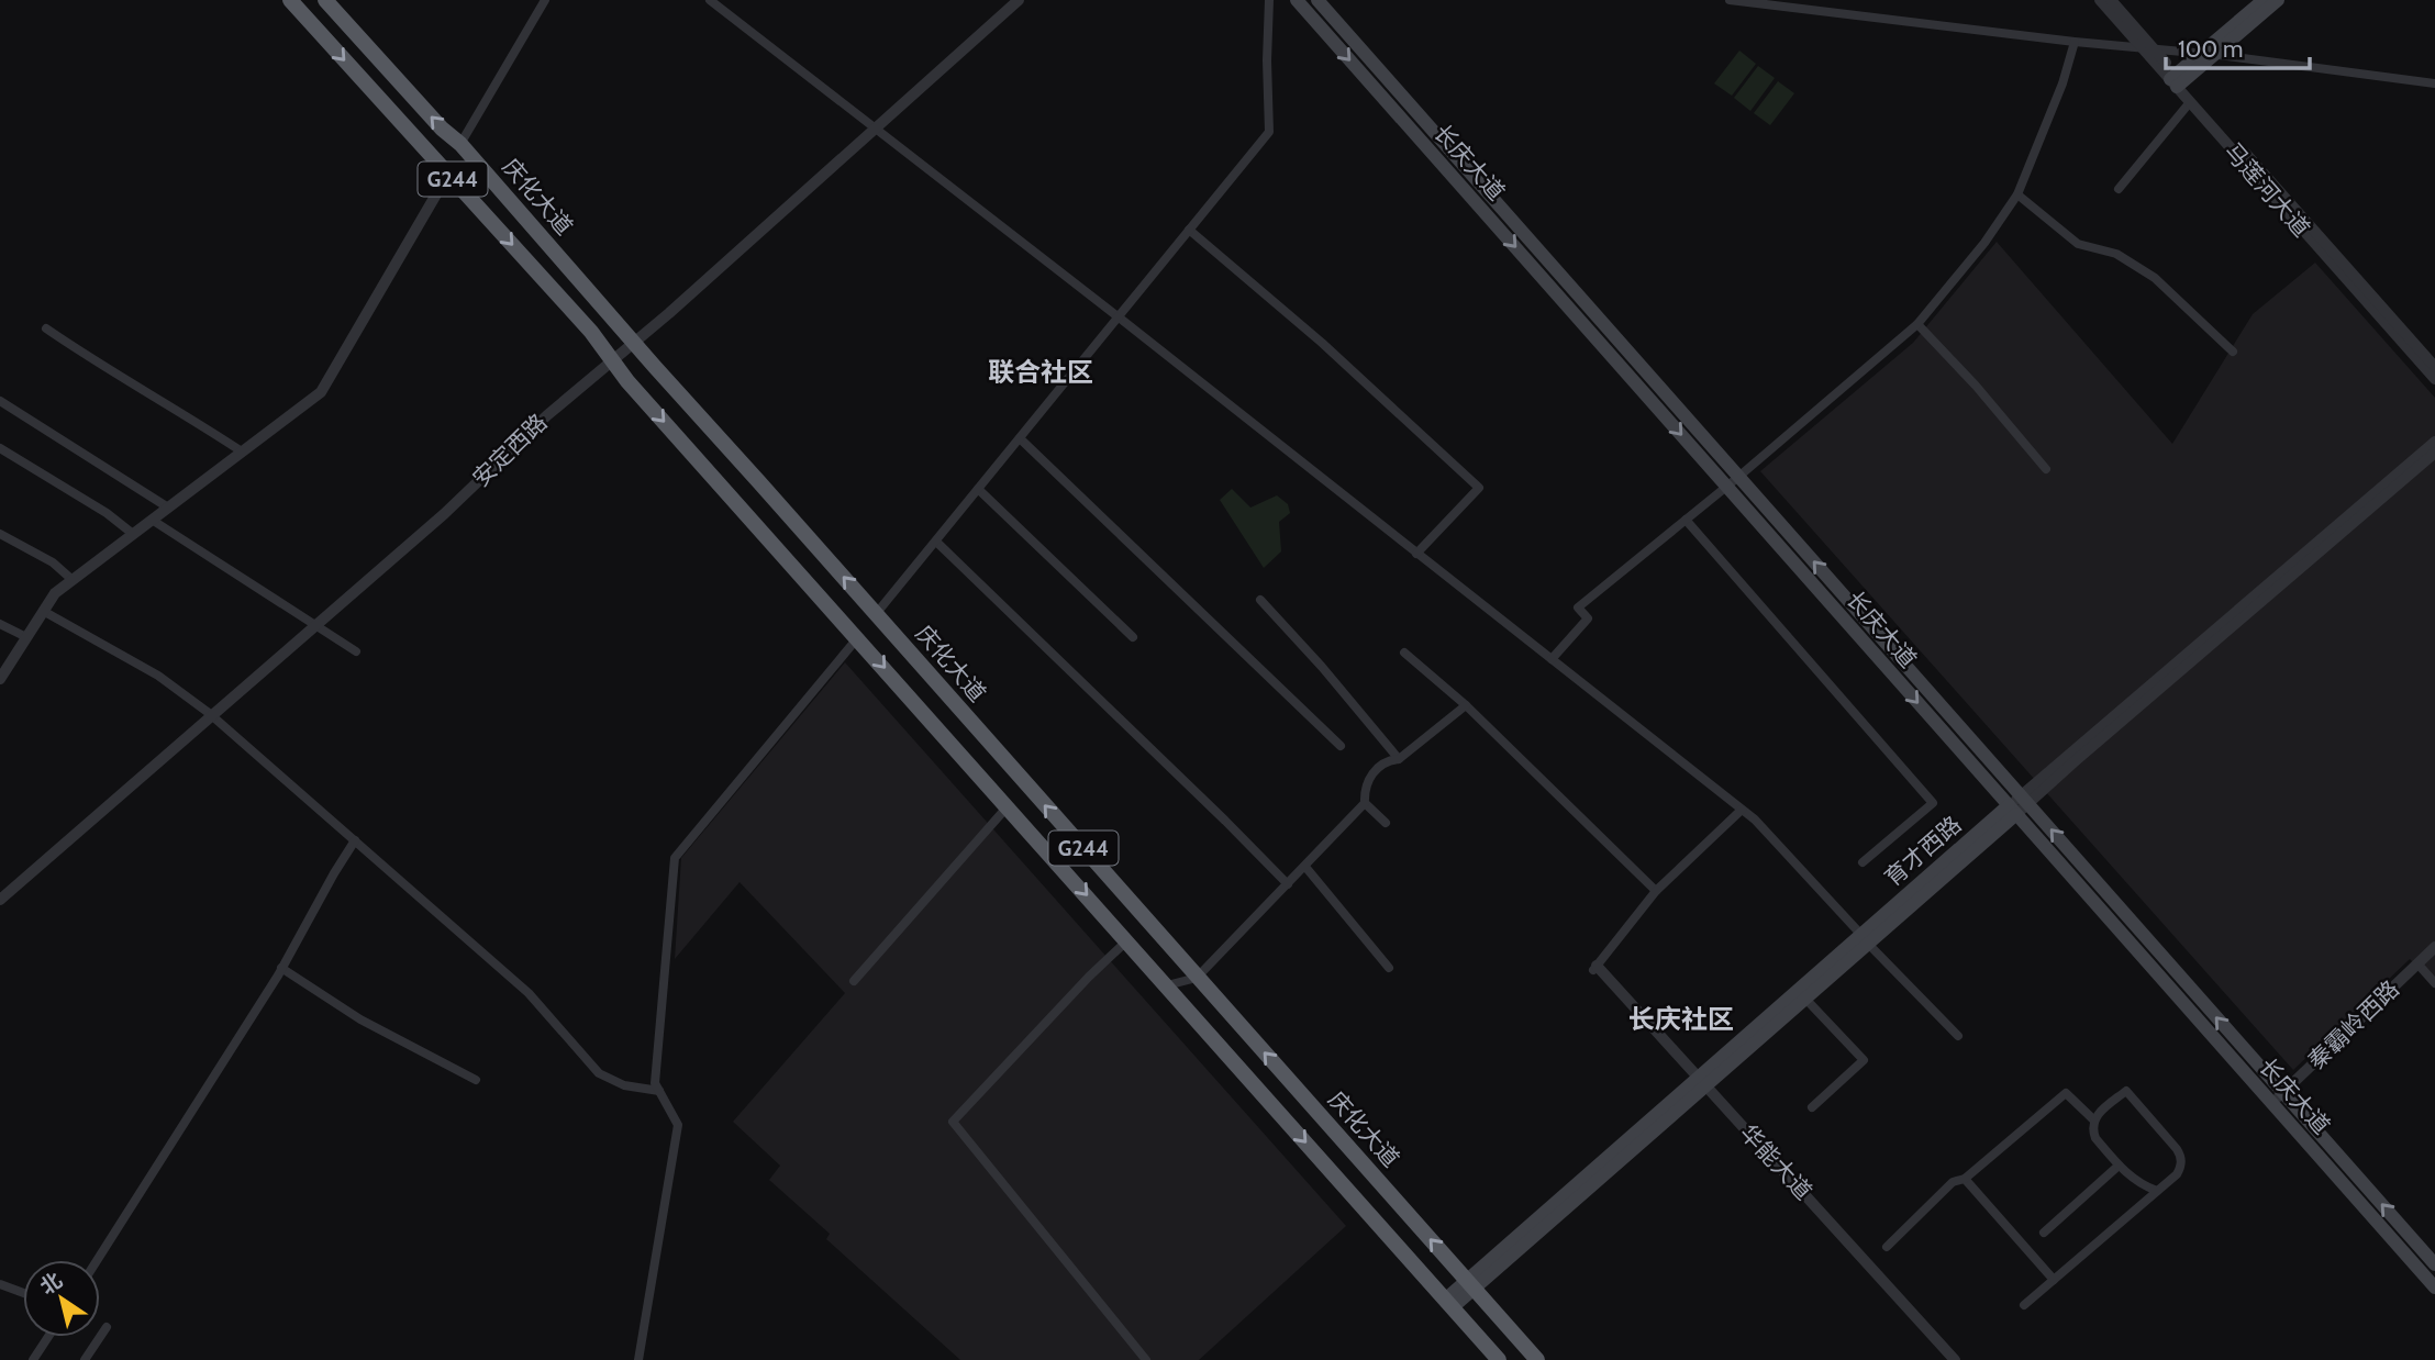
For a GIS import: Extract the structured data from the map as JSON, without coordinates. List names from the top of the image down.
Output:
{
  "streets": {
    "highway": ["G244", "庆化大道"],
    "main road": ["长庆大道", "育才西路"],
    "street": [
      "马莲河大道",
      "安定西路",
      "秦霸岭西路",
      "华能大道"
    ]
  },
  "crossings": [
    ["长庆大道", "育才西路"],
    ["长庆大道", "秦霸岭西路"],
    ["G244", "安定西路"],
    ["G244", "育才西路"],
    ["庆化大道", "安定西路"],
    ["庆化大道", "育才西路"],
    ["育才西路", "华能大道"]
  ],
  "districts": ["联合社区", "长庆社区"],
  "scale_bar": "100 m",
  "north": "top left"
}
